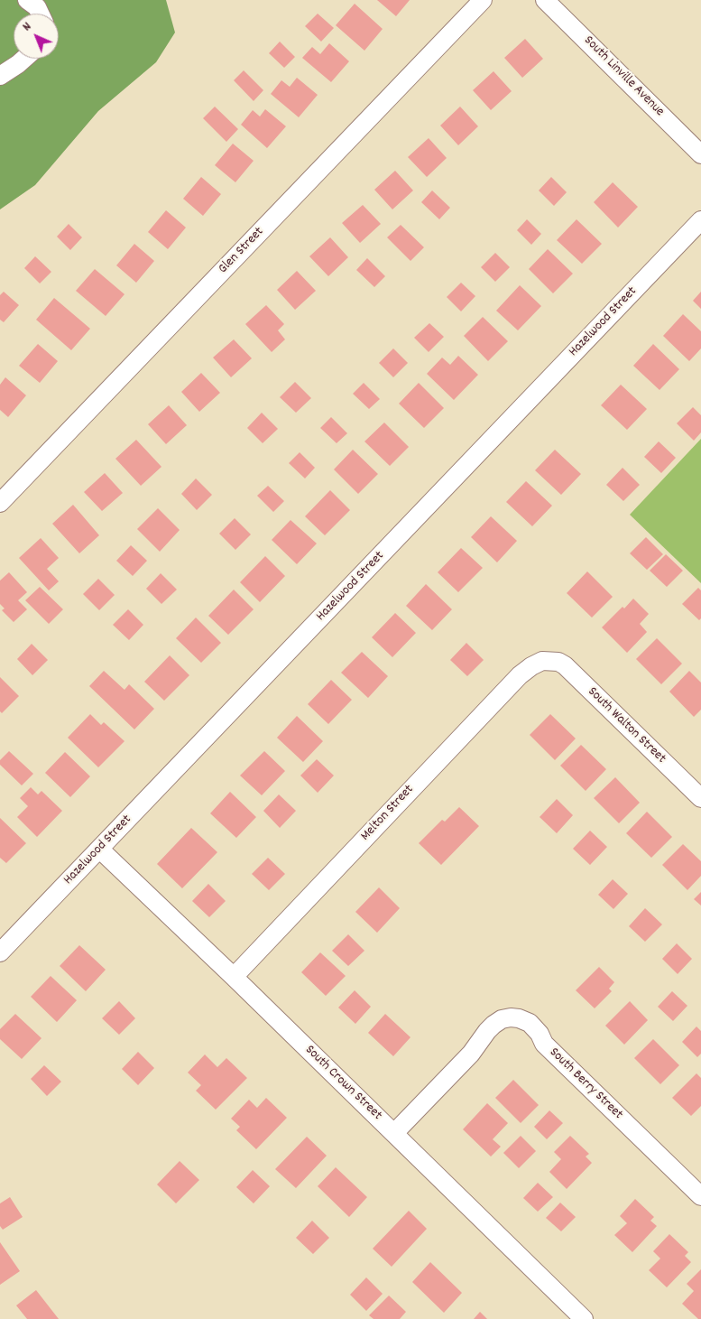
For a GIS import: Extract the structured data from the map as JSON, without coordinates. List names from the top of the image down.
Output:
{
  "streets": {
    "street": [
      "South Linville Avenue",
      "Glen Street",
      "Hazelwood Street",
      "South Walton Street",
      "Melton Street",
      "South Crown Street",
      "South Berry Street"
    ]
  },
  "crossings": [
    ["Hazelwood Street", "South Crown Street"],
    ["South Walton Street", "Melton Street"],
    ["Melton Street", "South Crown Street"],
    ["South Crown Street", "South Berry Street"]
  ],
  "north": "top left"
}
